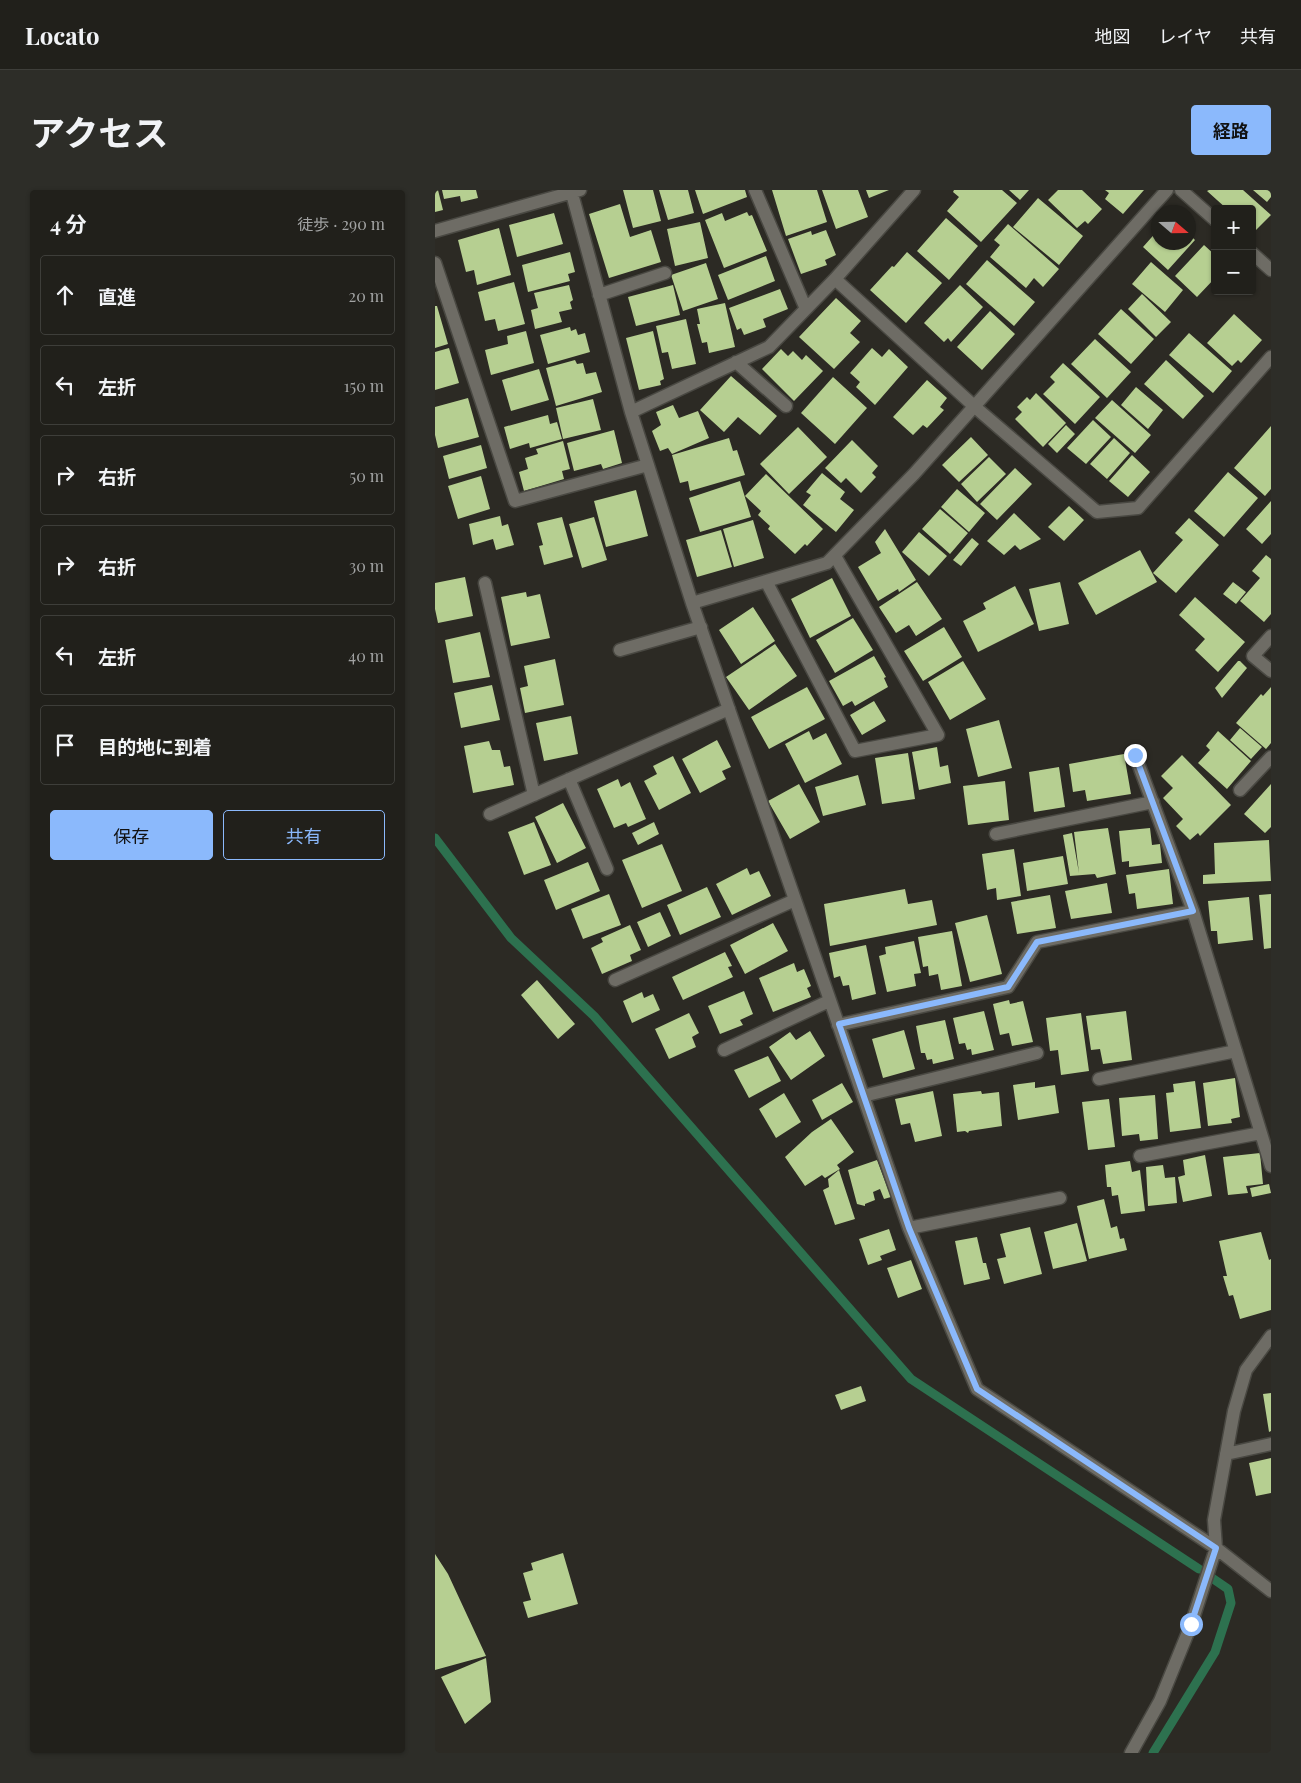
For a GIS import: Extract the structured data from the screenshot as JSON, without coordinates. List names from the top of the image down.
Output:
{
  "north": "right",
  "page": {
    "header": "Locato",
    "nav": ["地図", "レイヤ", "共有"],
    "title": "アクセス",
    "buttons": [
      "経路",
      ["保存", "共有"]
    ],
    "heading": ["4 分", "徒歩 · 290 m"],
    "map_buttons": ["+", "−"],
    "list": [
      ["直進", "20 m"],
      ["左折", "150 m"],
      ["右折", "50 m"],
      ["右折", "30 m"],
      ["左折", "40 m"],
      "目的地に到着"
    ]
  }
}
